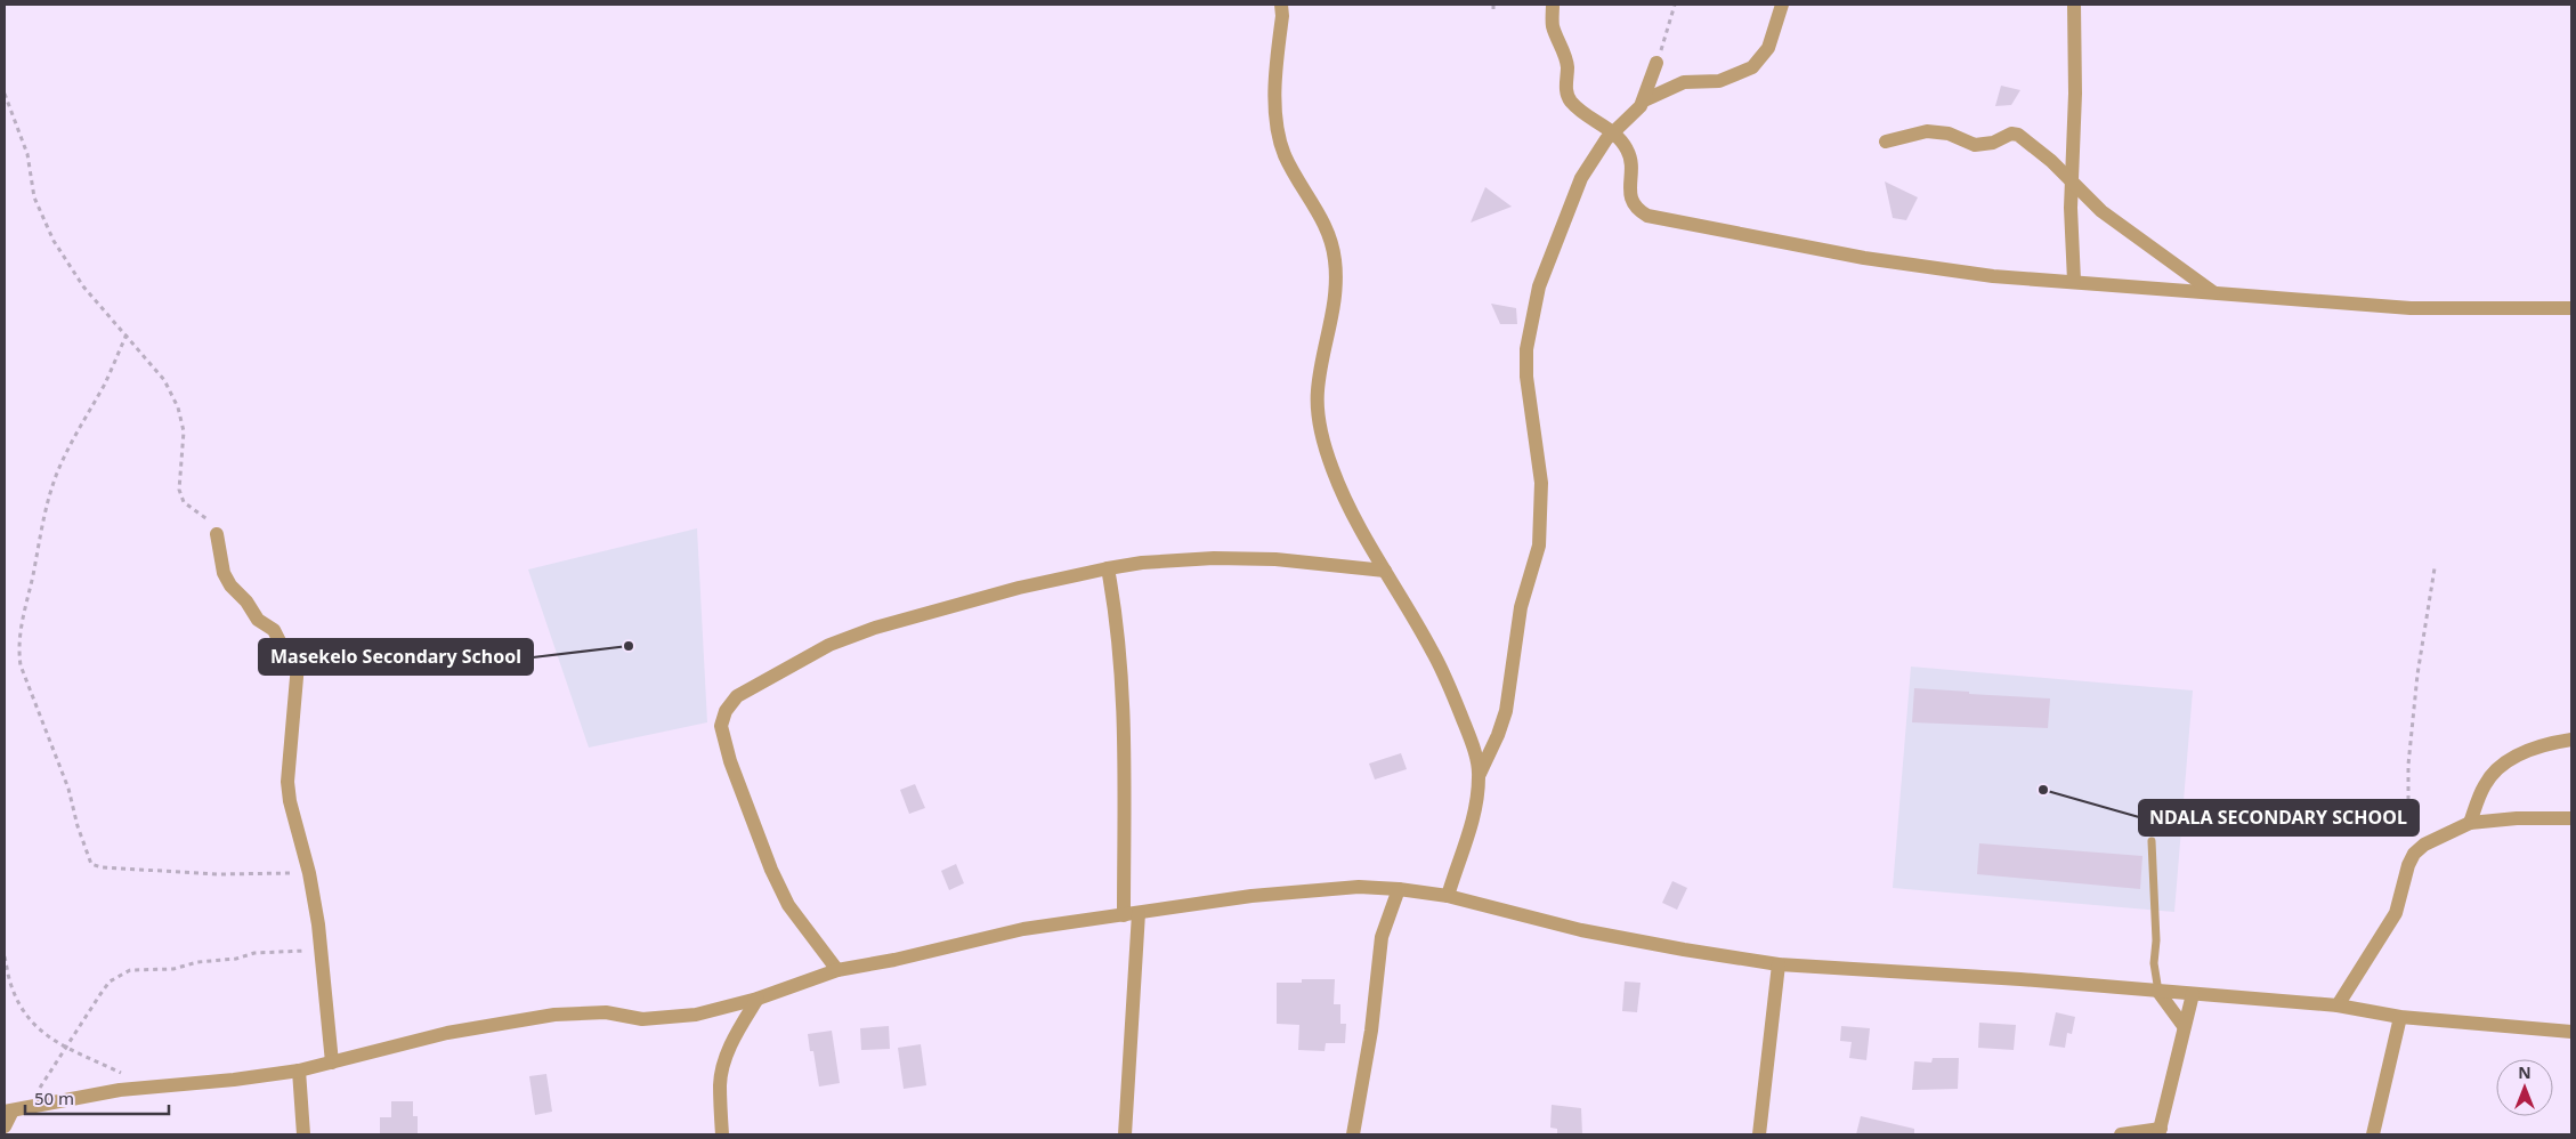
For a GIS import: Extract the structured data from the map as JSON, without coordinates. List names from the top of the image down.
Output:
{
  "places": ["Masekelo Secondary School", "NDALA SECONDARY SCHOOL"],
  "scale_bar": "50 m",
  "north": "top"
}
